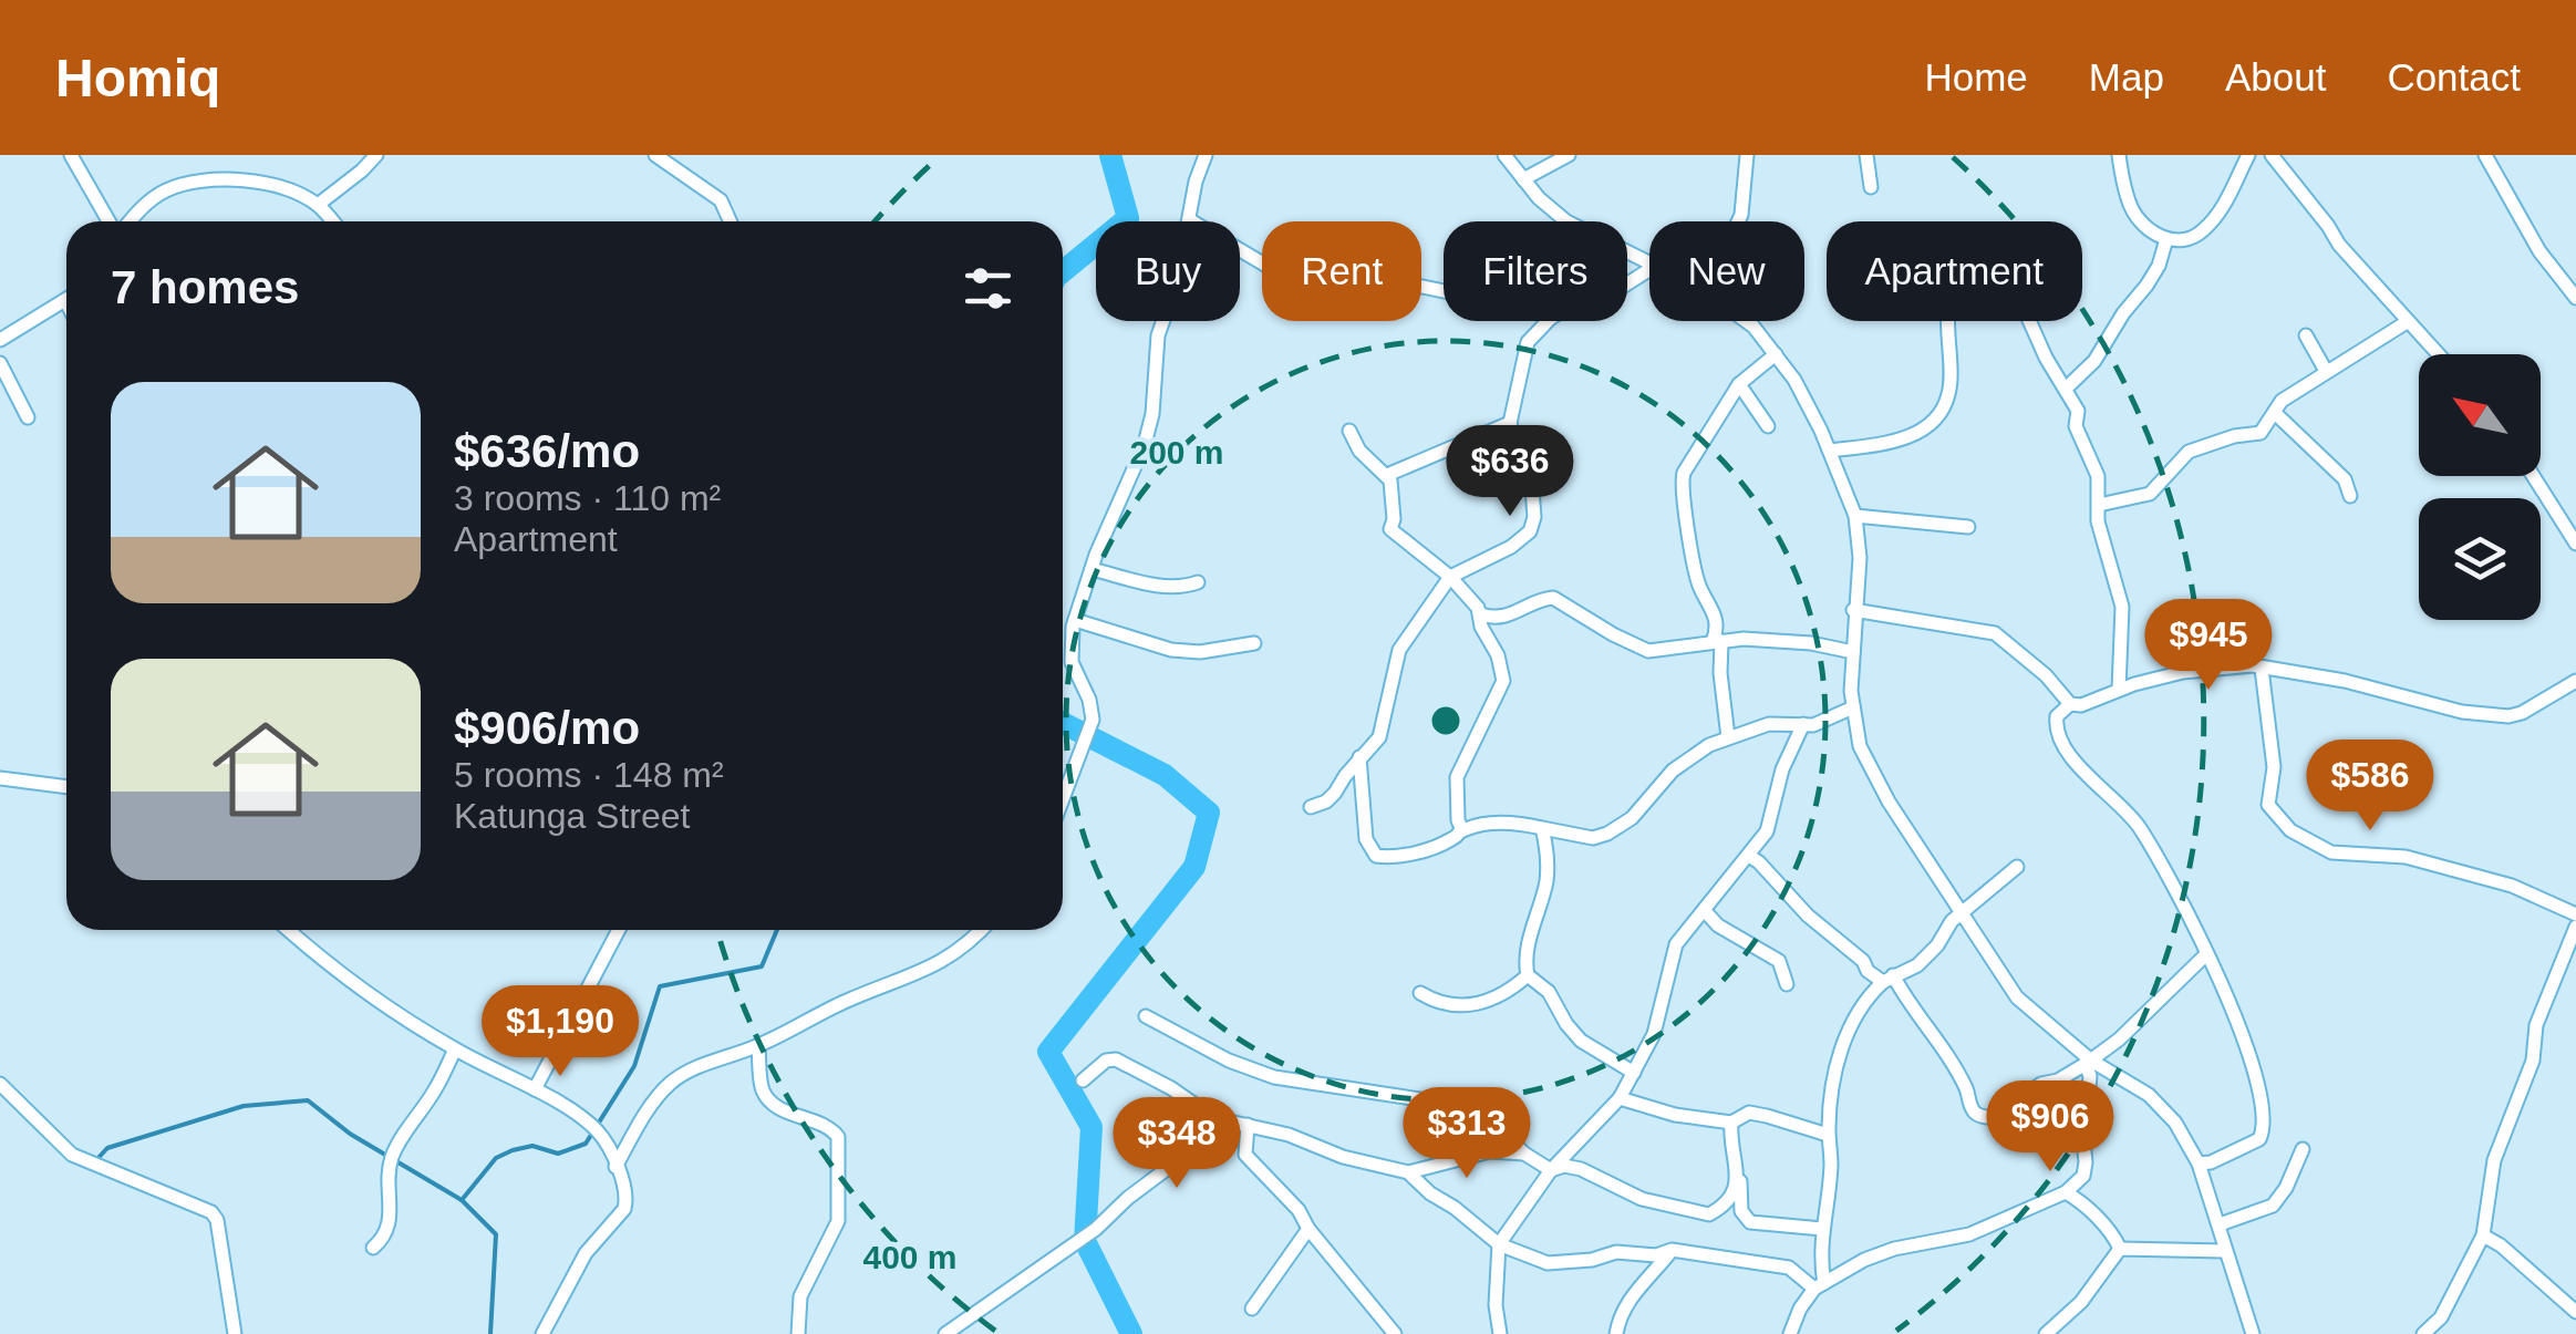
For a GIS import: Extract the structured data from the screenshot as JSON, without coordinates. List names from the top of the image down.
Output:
{
  "north": "top left",
  "page": {
    "header": "Homiq",
    "nav": [
      "Home",
      "Map",
      "About",
      "Contact"
    ],
    "chip": [
      "Buy",
      "Rent",
      "Filters",
      "New",
      "Apartment"
    ],
    "heading": "7 homes",
    "list": [
      {
        "name": "$636/mo",
        "note": "3 rooms · 110 m² · Apartment"
      },
      {
        "name": "$906/mo",
        "note": "5 rooms · 148 m² · Katunga Street"
      }
    ],
    "price": [
      "$636",
      "$945",
      "$586",
      "$1,190",
      "$906",
      "$313",
      "$348"
    ]
  },
  "rings": ["200 m", "400 m"]
}
